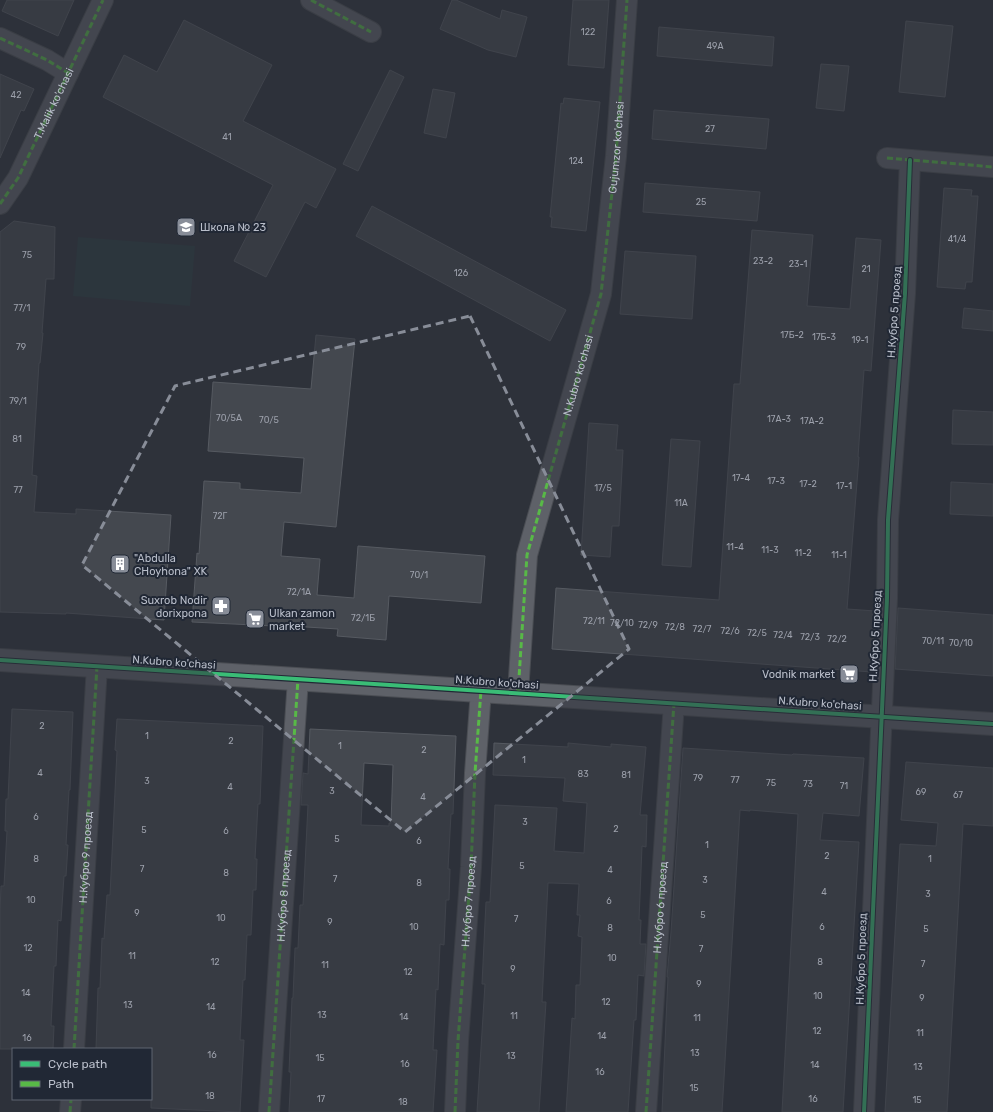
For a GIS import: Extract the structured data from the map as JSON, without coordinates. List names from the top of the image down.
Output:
{
  "streets": {
    "street": [
      "T.Malik ko'chasi",
      "Gujumzor ko'chasi",
      "Н.Кубро 5 проезд",
      "N.Kubro ko'chasi",
      "Н.Кубро 9 проезд",
      "Н.Кубро 8 проезд",
      "Н.Кубро 7 проезд",
      "Н.Кубро 6 проезд"
    ]
  },
  "crossings": [
    ["Gujumzor ko'chasi", "N.Kubro ko'chasi"],
    ["Н.Кубро 5 проезд", "N.Kubro ko'chasi"],
    ["N.Kubro ko'chasi", "Н.Кубро 9 проезд"],
    ["N.Kubro ko'chasi", "Н.Кубро 8 проезд"],
    ["N.Kubro ko'chasi", "Н.Кубро 7 проезд"],
    ["N.Kubro ko'chasi", "Н.Кубро 6 проезд"]
  ],
  "places": {
    "school or university": ["Школа № 23"],
    "building": ["\"Abdulla CHoyhona\" XK"],
    "pharmacy": ["Suxrob Nodir dorixpona"],
    "supermarket": ["Ulkan zamon market", "Vodnik market"]
  },
  "house_numbers": [
    "122",
    "49А",
    "42",
    "27",
    "41",
    "124",
    "25",
    "41/4",
    "75",
    "23-2",
    "23-1",
    "21",
    "126",
    "77/1",
    "17Б-2",
    "17Б-3",
    "19-1",
    "79",
    "79/1",
    "70/5А",
    "17А-3",
    "70/5",
    "17А-2",
    "81",
    "17-4",
    "17-3",
    "17-2",
    "17-1",
    "17/5",
    "77",
    "11А",
    "72Г",
    "11-4",
    "11-3",
    "11-2",
    "11-1",
    "70/1",
    "72/1А",
    "72/1Б",
    "72/11",
    "72/10",
    "72/9",
    "72/8",
    "72/7",
    "72/6",
    "72/5",
    "72/4",
    "72/3",
    "72/2",
    "70/11",
    "70/10",
    "2",
    "1",
    "2",
    "1",
    "2",
    "1",
    "4",
    "83",
    "81",
    "79",
    "77",
    "3",
    "75",
    "73",
    "71",
    "4",
    "3",
    "69",
    "67",
    "4",
    "6",
    "3",
    "2",
    "5",
    "6",
    "5",
    "6",
    "1",
    "2",
    "8",
    "1",
    "5",
    "7",
    "4",
    "8",
    "7",
    "3",
    "8",
    "4",
    "3",
    "10",
    "6",
    "9",
    "5",
    "10",
    "7",
    "9",
    "10",
    "6",
    "8",
    "5",
    "12",
    "7",
    "11",
    "10",
    "12",
    "8",
    "7",
    "11",
    "9",
    "12",
    "9",
    "14",
    "10",
    "9",
    "12",
    "13",
    "14",
    "13",
    "11",
    "14",
    "11",
    "12",
    "11",
    "14",
    "16",
    "13",
    "16",
    "13",
    "15",
    "16",
    "14",
    "13",
    "16",
    "15",
    "18",
    "17",
    "16",
    "15",
    "18"
  ],
  "legend": ["Cycle path", "Path"]
}
